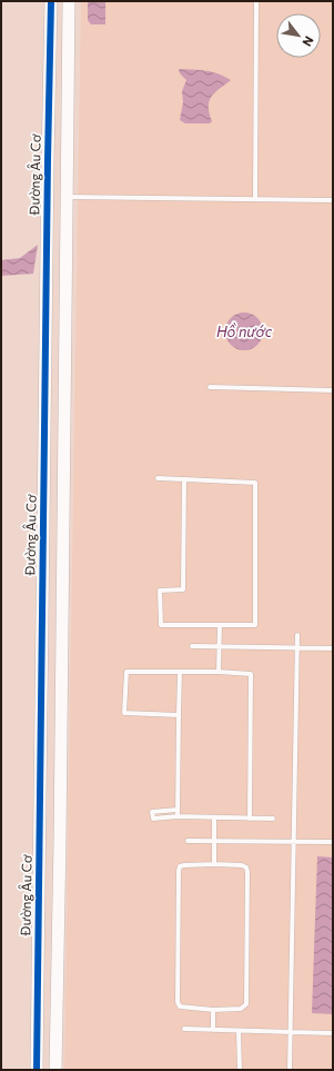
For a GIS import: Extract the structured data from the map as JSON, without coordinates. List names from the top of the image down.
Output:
{
  "streets": {
    "street": ["Đường Âu Cơ"]
  },
  "water": ["Hồ nước"],
  "north": "bottom right"
}
